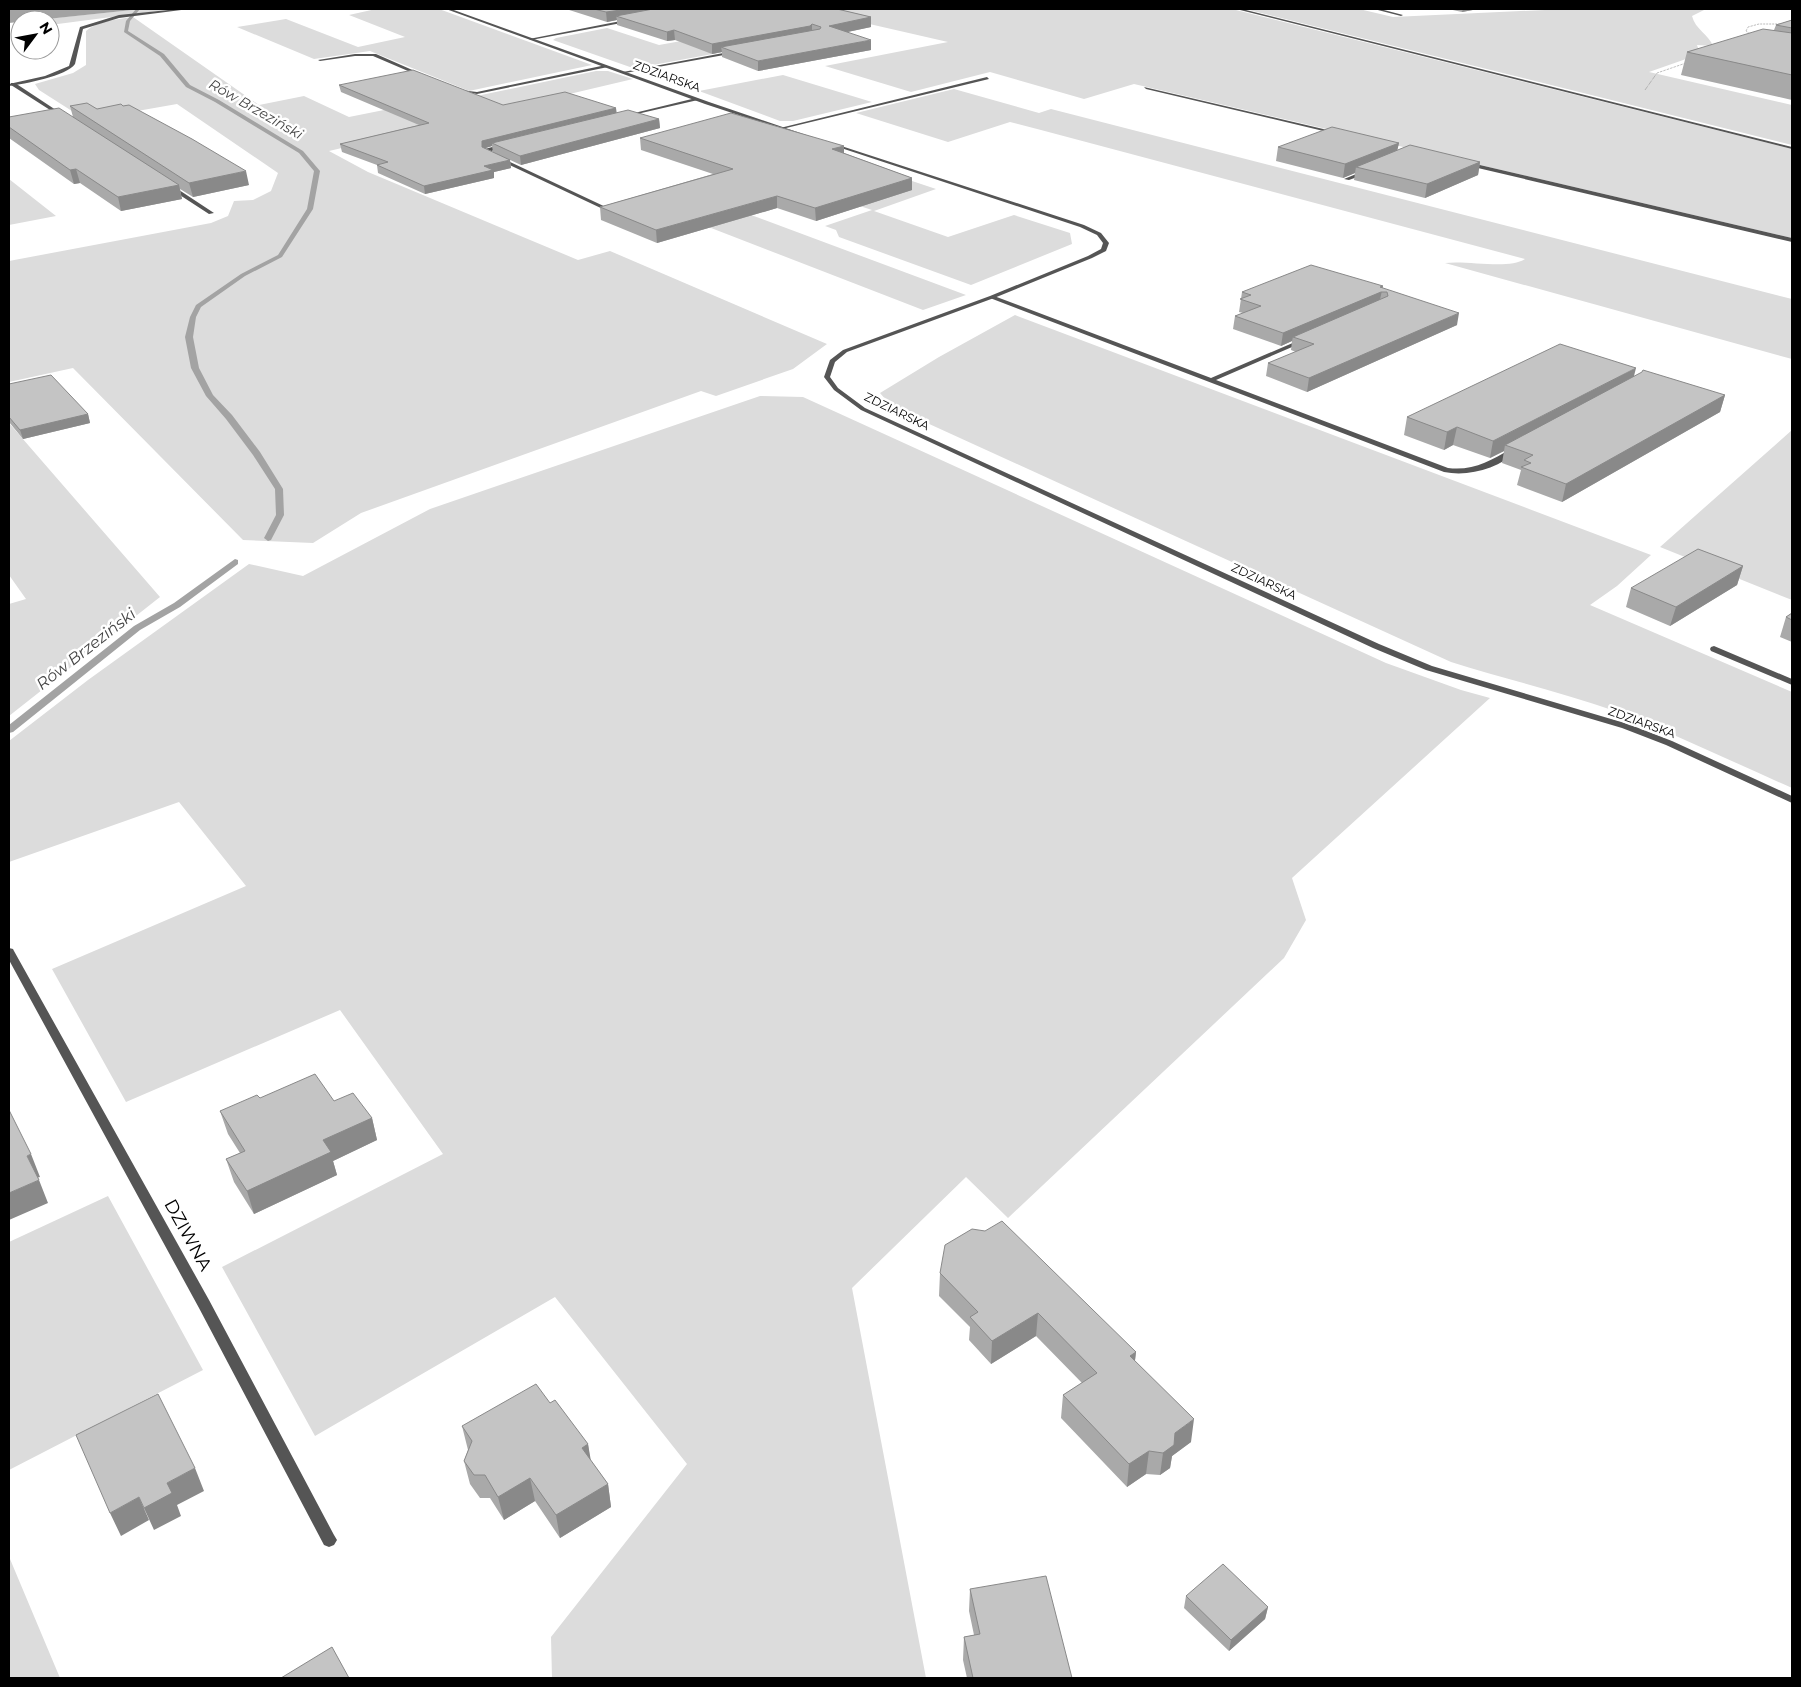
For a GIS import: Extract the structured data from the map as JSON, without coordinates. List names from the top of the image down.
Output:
{
  "streets": {
    "street": ["ZDZIARSKA", "DZIWNA"]
  },
  "water": ["Rów Brzeziński"],
  "north": "top right"
}
